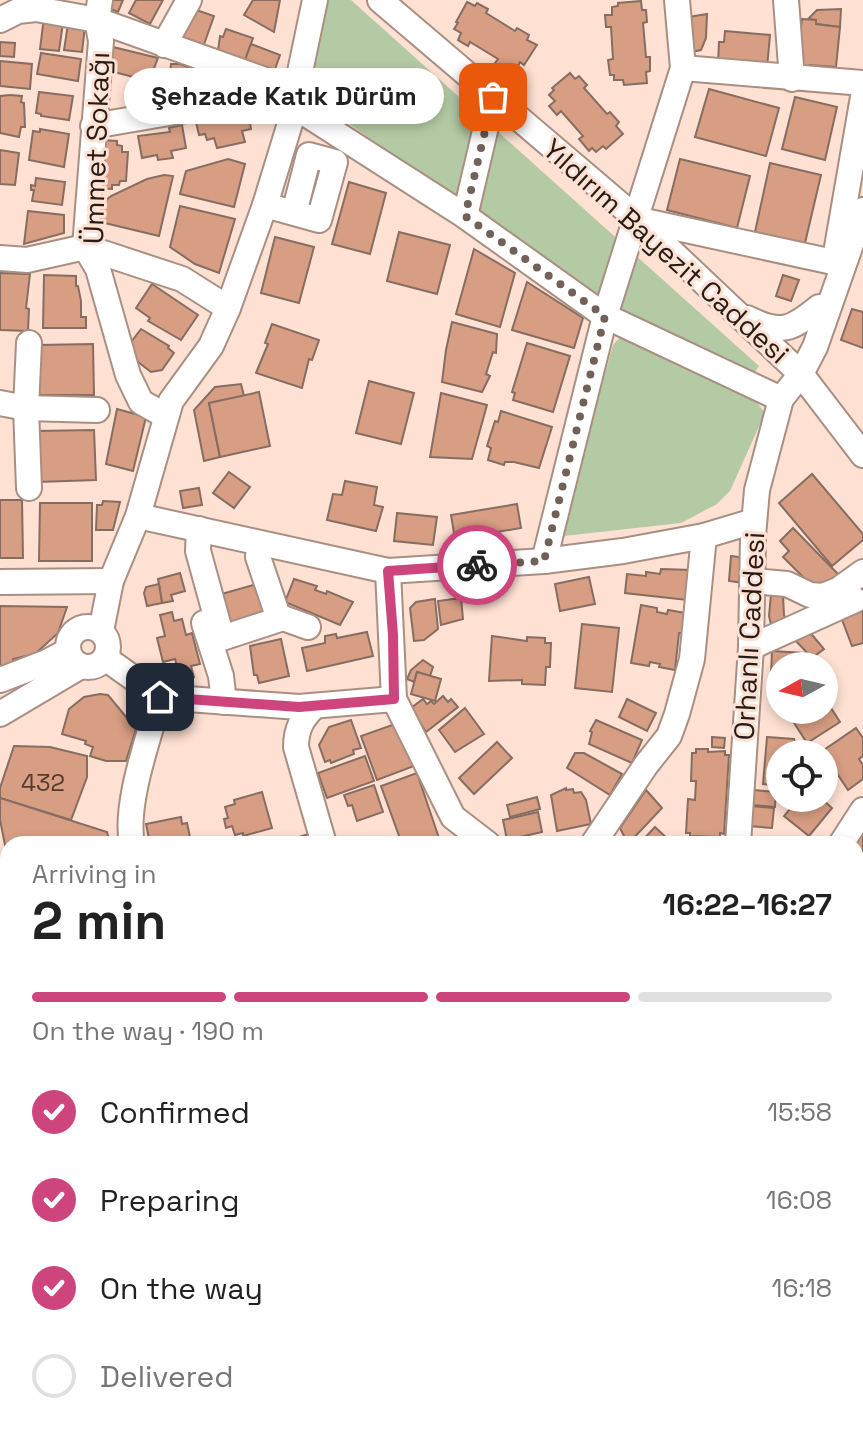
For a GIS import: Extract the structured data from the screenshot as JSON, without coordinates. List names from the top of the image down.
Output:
{
  "streets": {
    "street": ["Ümmet Sokağı", "Yıldırım Bayezit Caddesi", "Orhanlı Caddesi"]
  },
  "crossings": [
    ["Yıldırım Bayezit Caddesi", "Orhanlı Caddesi"]
  ],
  "places": ["Şehzade Katık Dürüm"],
  "house_numbers": ["432"],
  "north": "left",
  "page": {
    "bubble": "Şehzade Katık Dürüm",
    "heading": ["2 min", "Arriving in", "16:22–16:27"],
    "bar": "On the way · 190 m",
    "list": [
      ["Confirmed", "15:58"],
      ["Preparing", "16:08"],
      ["On the way", "16:18"],
      "Delivered"
    ]
  }
}
